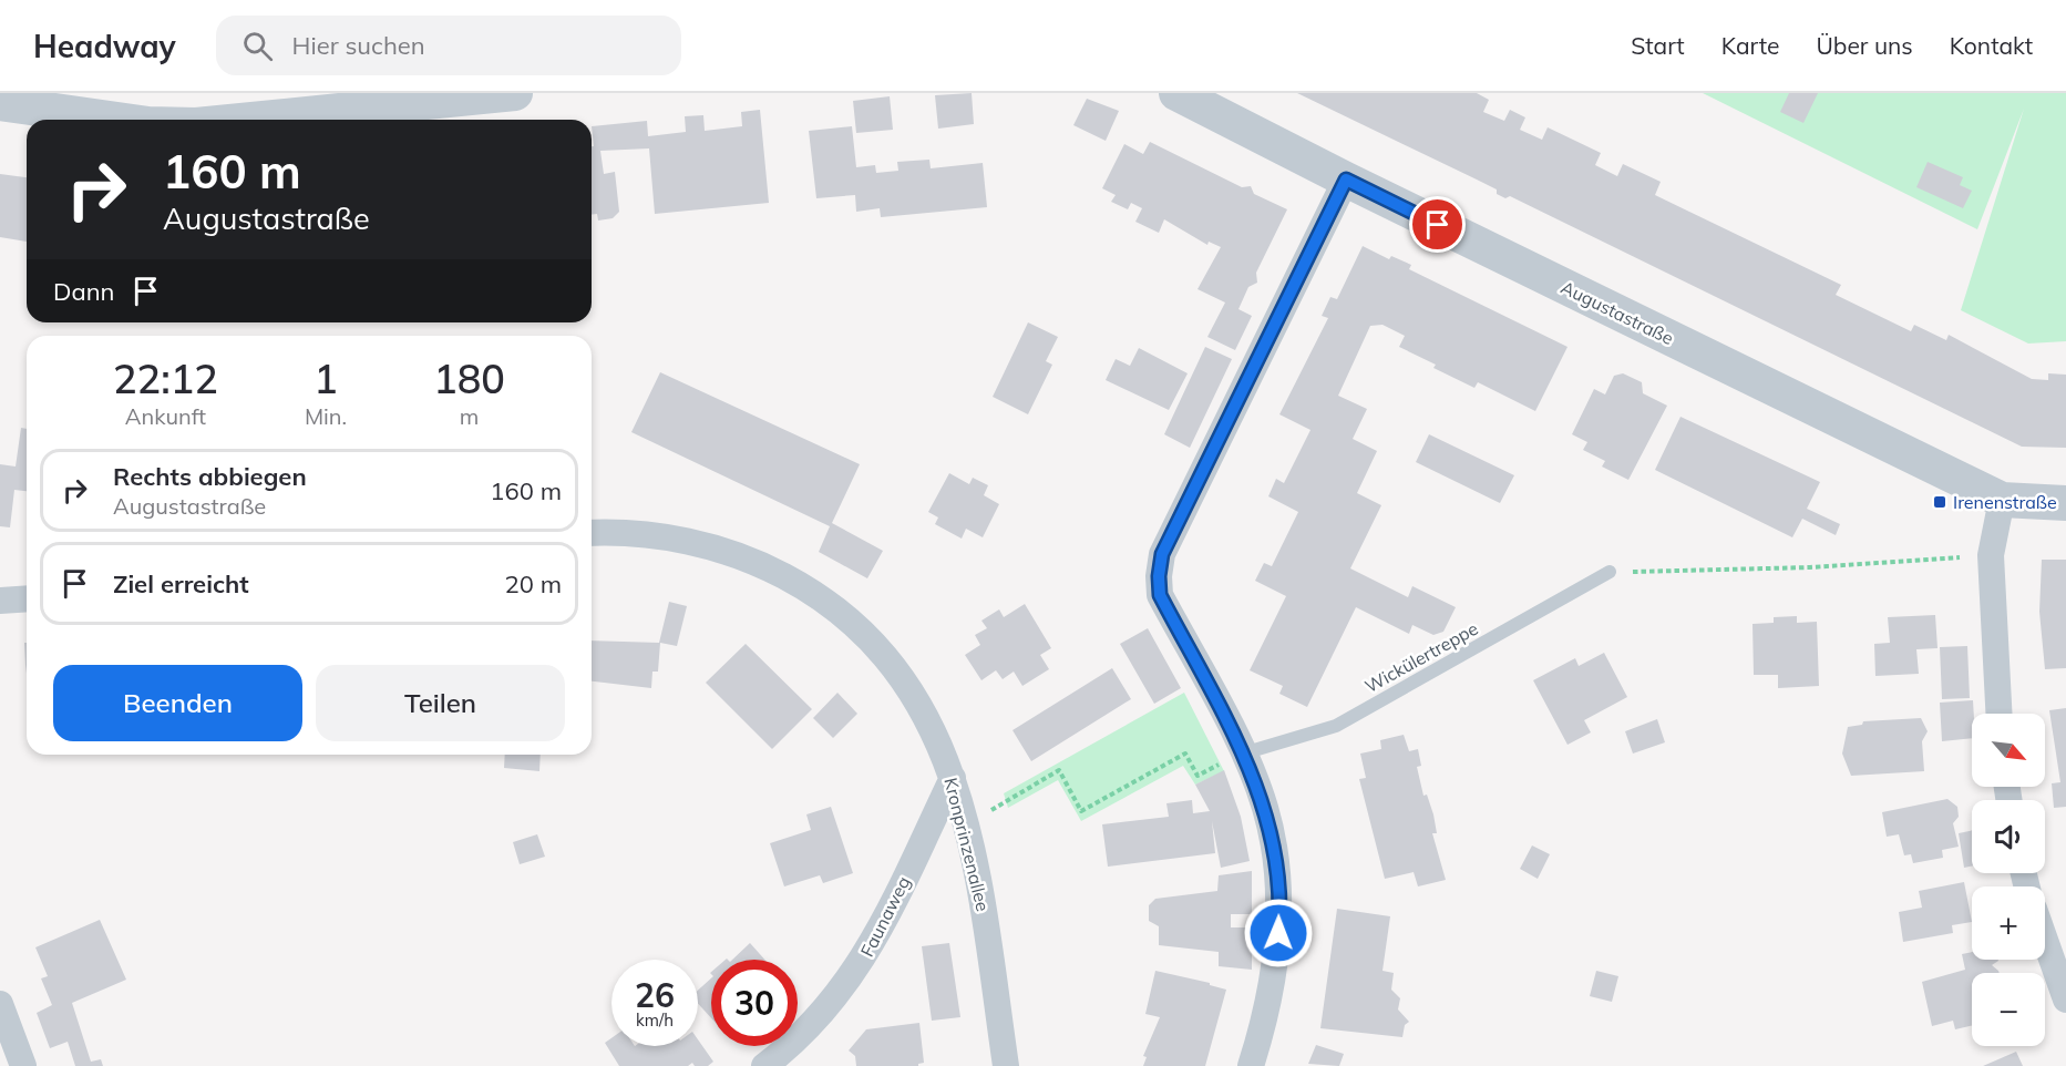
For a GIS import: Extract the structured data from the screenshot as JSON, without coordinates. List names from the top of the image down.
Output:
{
  "streets": {
    "street": ["Augustastraße", "Kronprinzenallee", "Faunaweg"],
    "lane": ["Wickülertreppe"]
  },
  "crossings": [
    ["Kronprinzenallee", "Faunaweg"]
  ],
  "places": {
    "transit": ["Irenenstraße"]
  },
  "north": "bottom right",
  "page": {
    "header": "Headway",
    "search": "Hier suchen",
    "nav": [
      "Start",
      "Karte",
      "Über uns",
      "Kontakt"
    ],
    "turn": ["160 m", "Augustastraße"],
    "then": "Dann",
    "eta": [
      "22:12",
      "Ankunft",
      "1",
      "Min.",
      "180",
      "m"
    ],
    "list": [
      {
        "name": "Rechts abbiegen",
        "note": "Augustastraße",
        "value": "160 m"
      },
      {
        "name": "Ziel erreicht",
        "value": "20 m"
      }
    ],
    "buttons": ["Beenden", "Teilen"],
    "map_buttons": ["+", "−"],
    "speed": "26 km/h",
    "limit": "30"
  }
}
